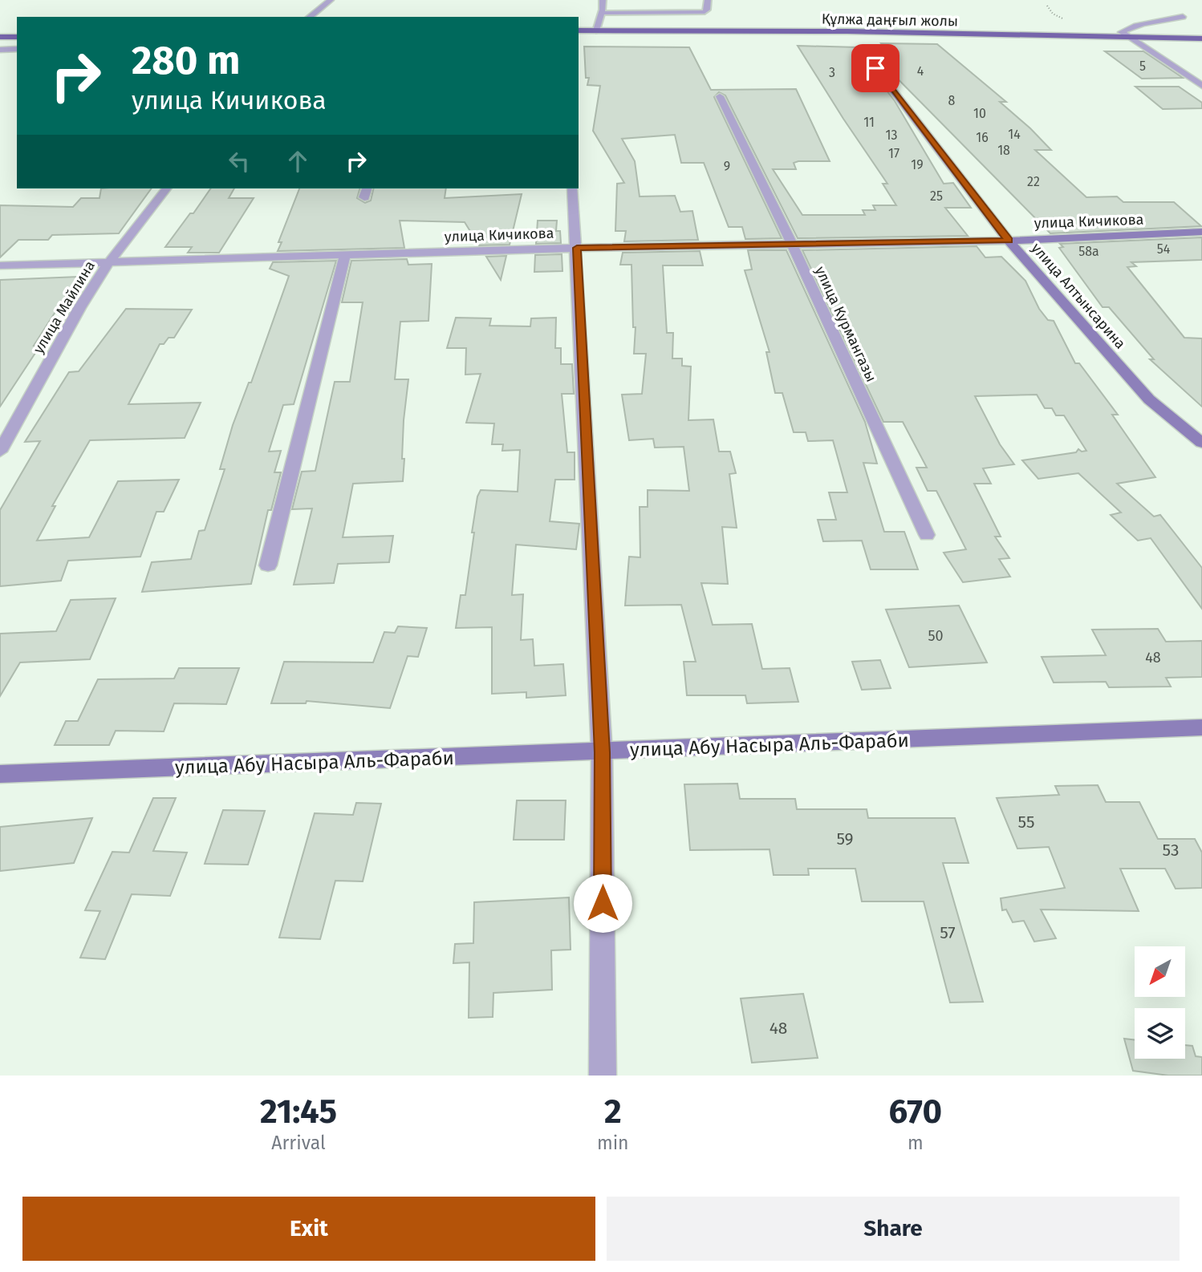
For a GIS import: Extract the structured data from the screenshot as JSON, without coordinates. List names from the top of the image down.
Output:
{
  "streets": {
    "main road": ["Құлжа даңғыл жолы"],
    "street": [
      "улица Кичикова",
      "улица Алтынсарина",
      "улица Майлина",
      "улица Курмангазы",
      "улица Абу Насыра Аль-Фараби"
    ]
  },
  "crossings": [
    ["улица Кичикова", "улица Алтынсарина"],
    ["улица Кичикова", "улица Майлина"],
    ["улица Кичикова", "улица Курмангазы"]
  ],
  "house_numbers": [
    "5",
    "4",
    "3",
    "8",
    "10",
    "11",
    "14",
    "13",
    "16",
    "18",
    "17",
    "19",
    "9",
    "22",
    "25",
    "54",
    "58а",
    "50",
    "48",
    "55",
    "59",
    "53",
    "57",
    "48"
  ],
  "north": "bottom left",
  "page": {
    "turn": ["280 m", "улица Кичикова"],
    "eta": [
      "21:45",
      "Arrival",
      "2",
      "min",
      "670",
      "m"
    ],
    "buttons": ["Exit", "Share"]
  }
}
